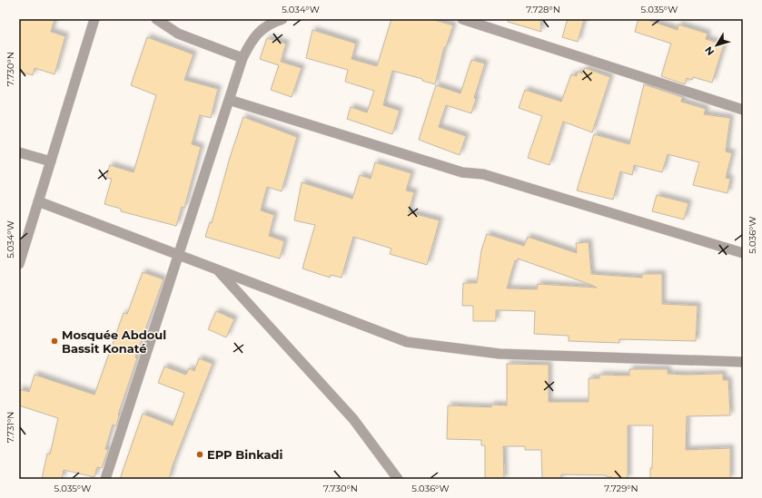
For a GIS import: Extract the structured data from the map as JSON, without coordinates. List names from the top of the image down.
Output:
{
  "places": ["Mosquée Abdoul Bassit Konaté", "EPP Binkadi"],
  "north": "bottom left",
  "coordinates": [
    "5.034°W",
    "7.728°N",
    "5.035°W",
    "7.730°N",
    "5.036°W",
    "7.731°N",
    "7.729°N"
  ]
}
